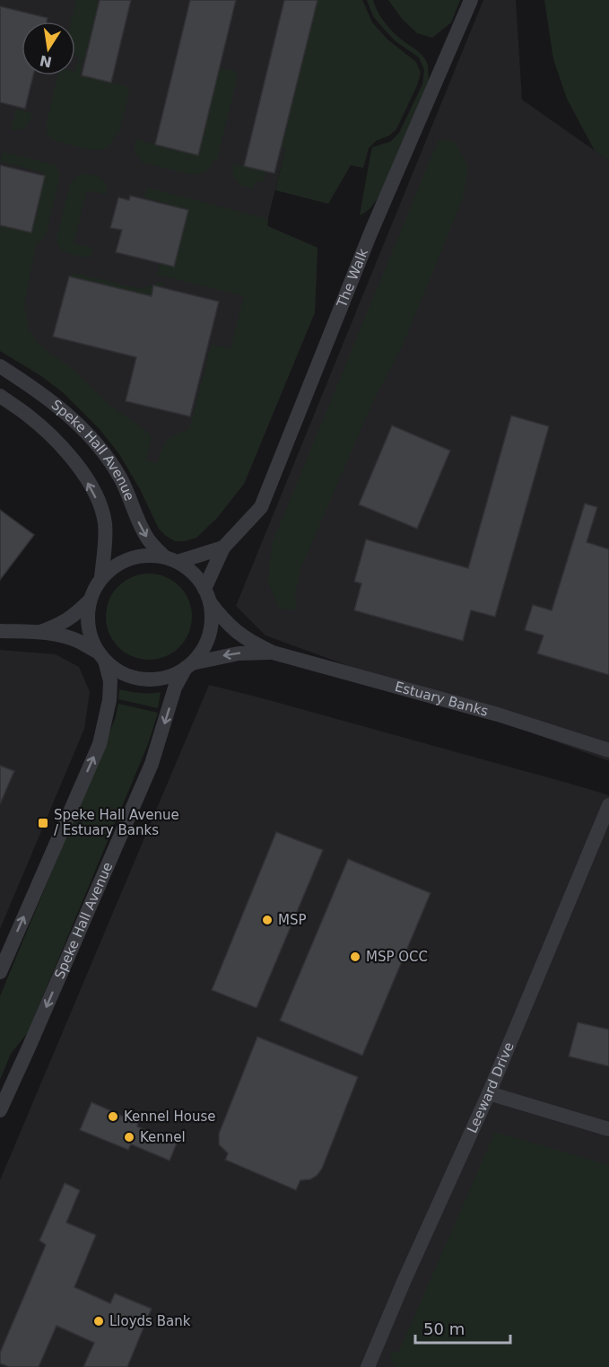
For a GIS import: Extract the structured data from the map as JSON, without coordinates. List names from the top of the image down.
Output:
{
  "streets": {
    "street": [
      "The Walk",
      "Speke Hall Avenue",
      "Estuary Banks",
      "Leeward Drive"
    ]
  },
  "crossings": [
    ["The Walk", "Speke Hall Avenue"],
    ["The Walk", "Estuary Banks"],
    ["Speke Hall Avenue", "Estuary Banks"]
  ],
  "places": {
    "transit": ["Speke Hall Avenue / Estuary Banks"],
    "other": [
      "MSP",
      "MSP OCC",
      "Kennel House",
      "Kennel",
      "Lloyds Bank"
    ]
  },
  "scale_bar": "50 m",
  "north": "bottom"
}
